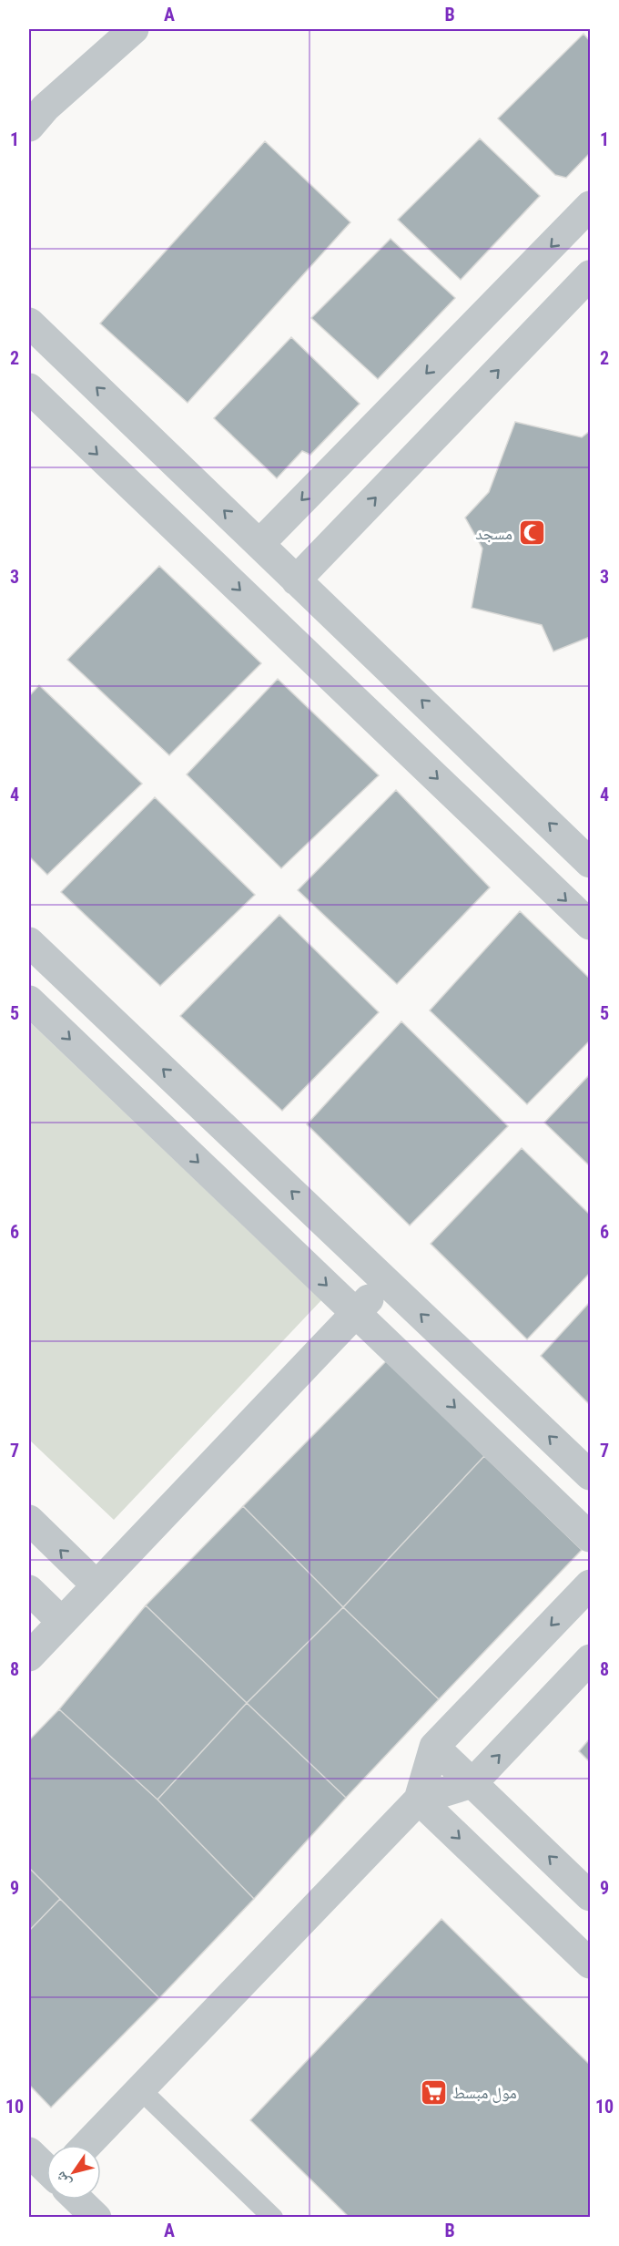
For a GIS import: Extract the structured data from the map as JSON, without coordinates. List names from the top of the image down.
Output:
{
  "places": {
    "mosque": ["مسجد"],
    "supermarket": ["مول مبسط"]
  },
  "north": "bottom left",
  "grid": {
    "columns": ["A", "B"],
    "rows": [
      "1",
      "2",
      "3",
      "4",
      "5",
      "6",
      "7",
      "8",
      "9",
      "10"
    ]
  }
}
